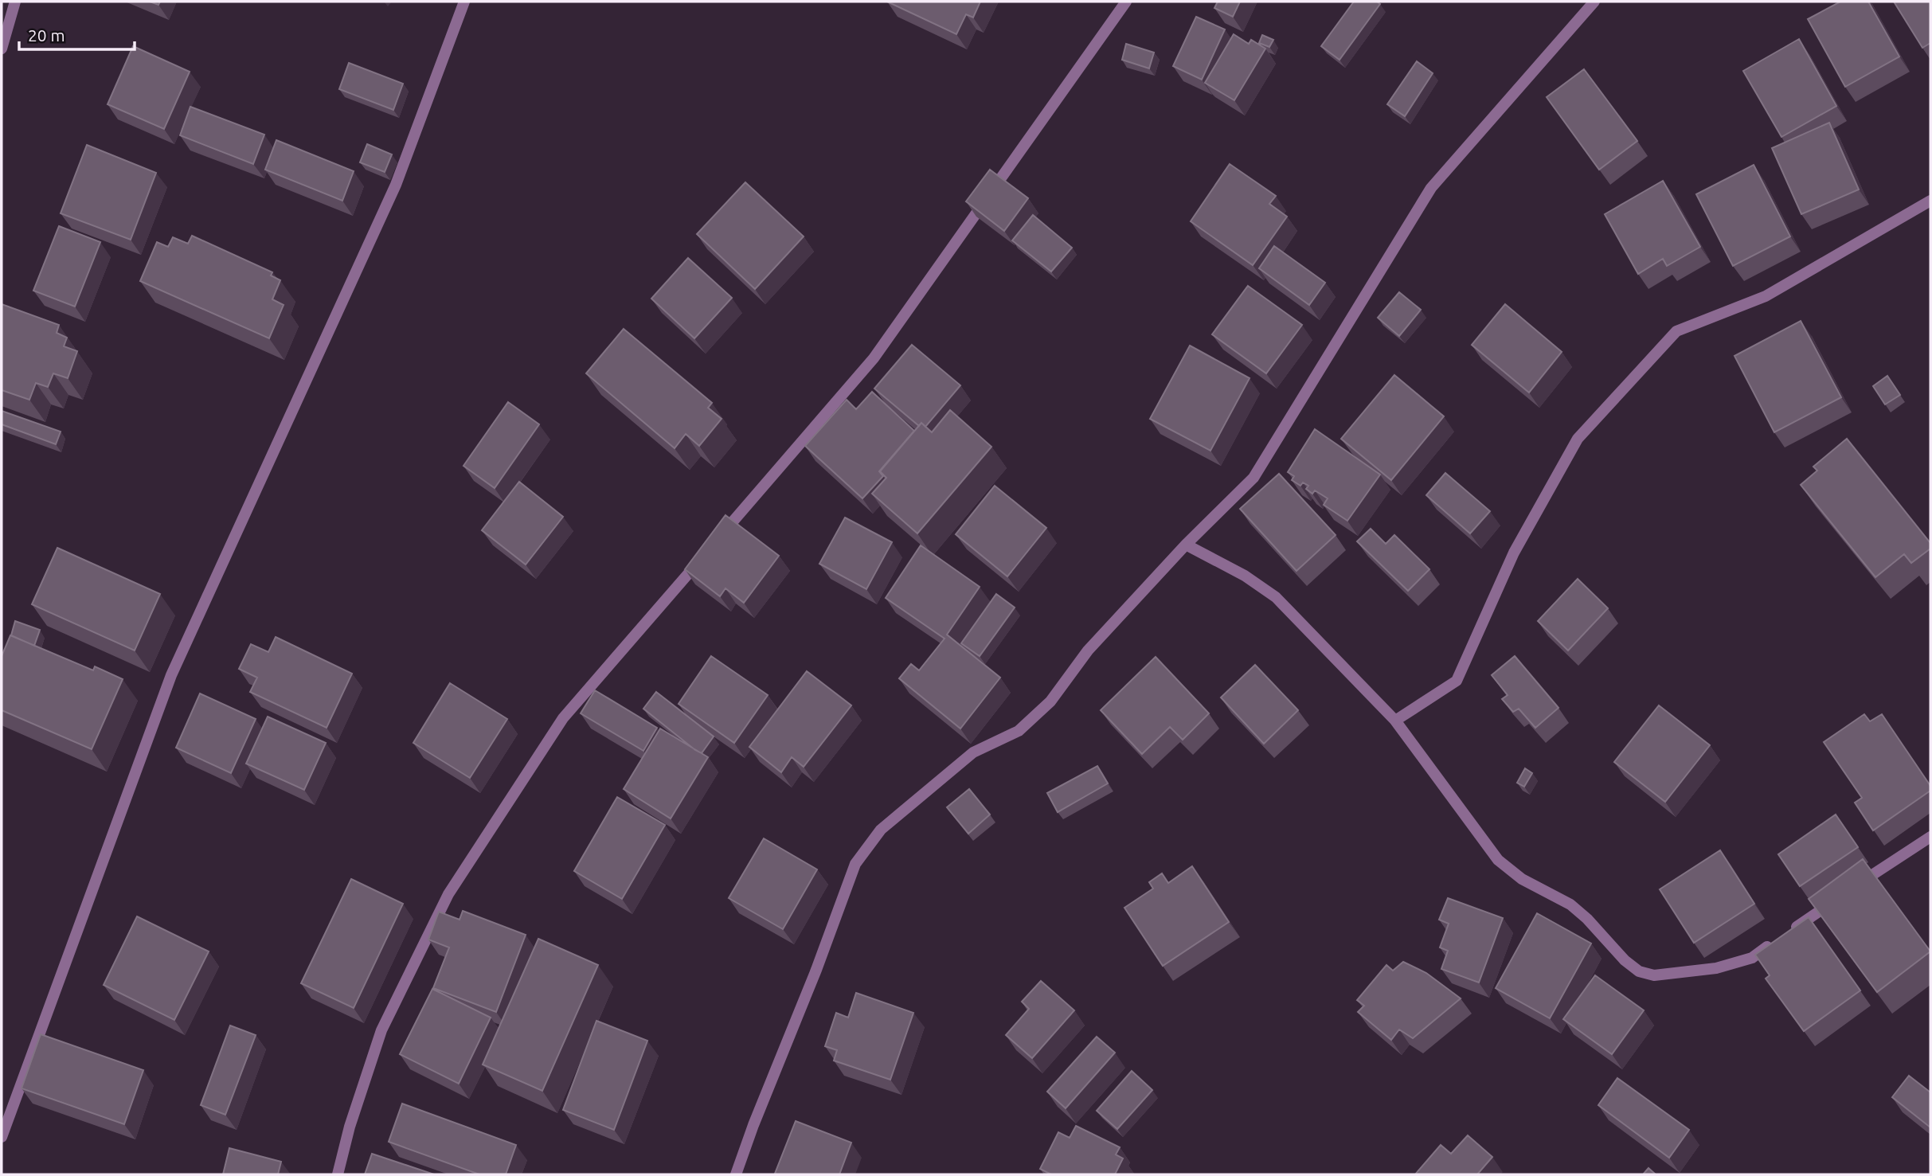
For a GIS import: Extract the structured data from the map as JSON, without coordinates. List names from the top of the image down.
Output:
{
  "scale_bar": "20 m"
}
